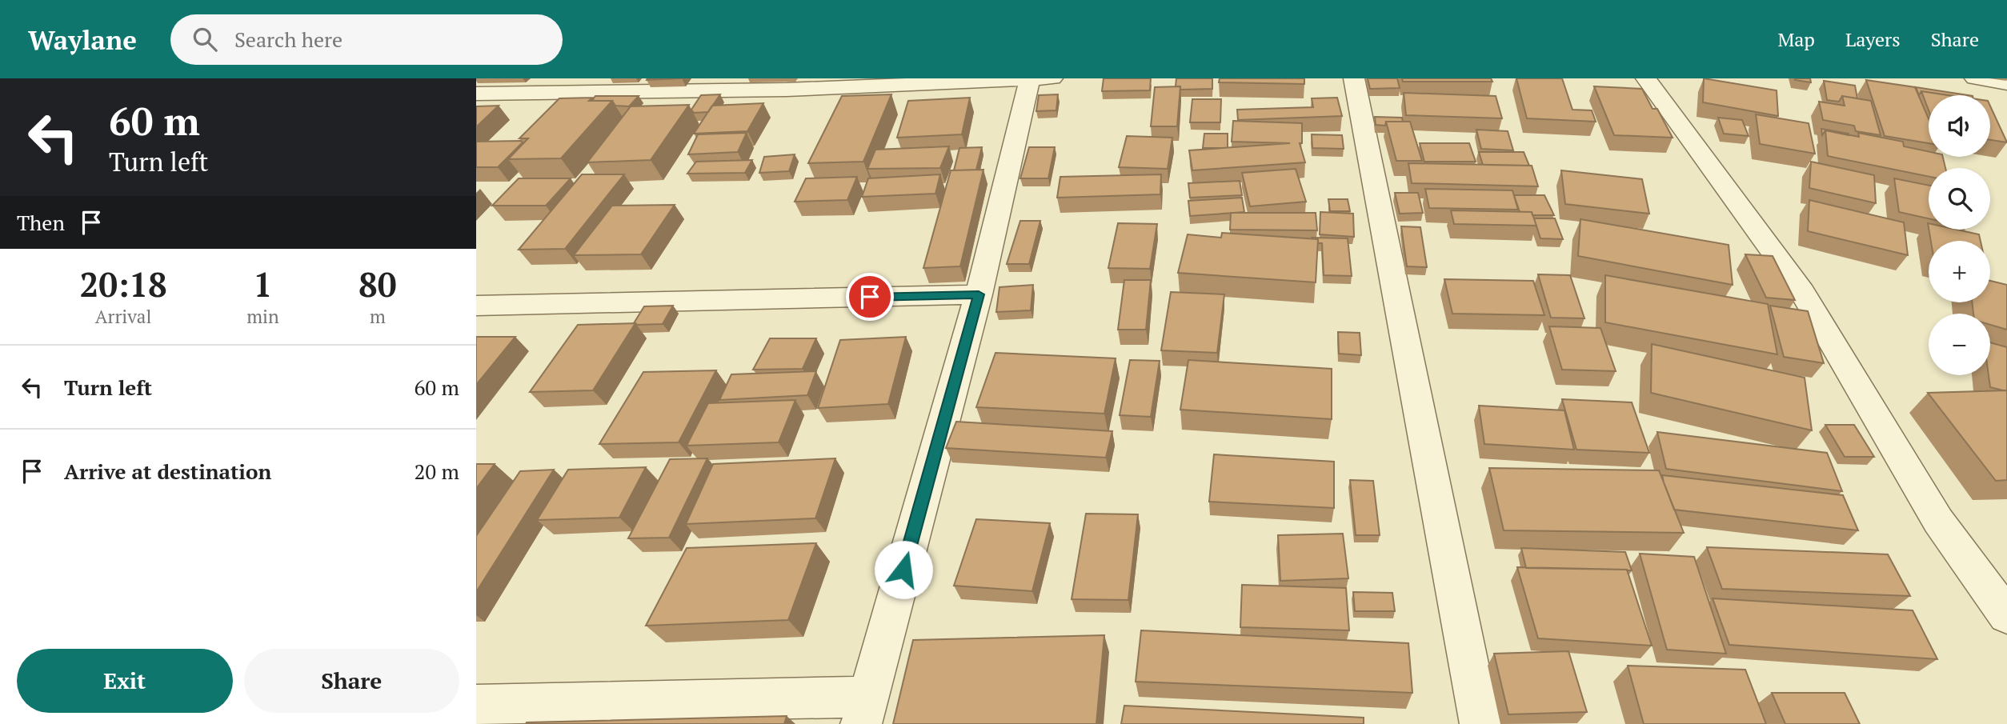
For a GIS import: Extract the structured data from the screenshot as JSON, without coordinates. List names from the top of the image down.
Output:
{
  "page": {
    "header": "Waylane",
    "search": "Search here",
    "nav": ["Map", "Layers", "Share"],
    "turn": ["60 m", "Turn left"],
    "map_buttons": ["+", "−"],
    "then": "Then",
    "eta": [
      "20:18",
      "Arrival",
      "1",
      "min",
      "80",
      "m"
    ],
    "list": [
      {
        "name": "Turn left",
        "value": "60 m"
      },
      {
        "name": "Arrive at destination",
        "value": "20 m"
      }
    ],
    "buttons": ["Exit", "Share"]
  }
}
